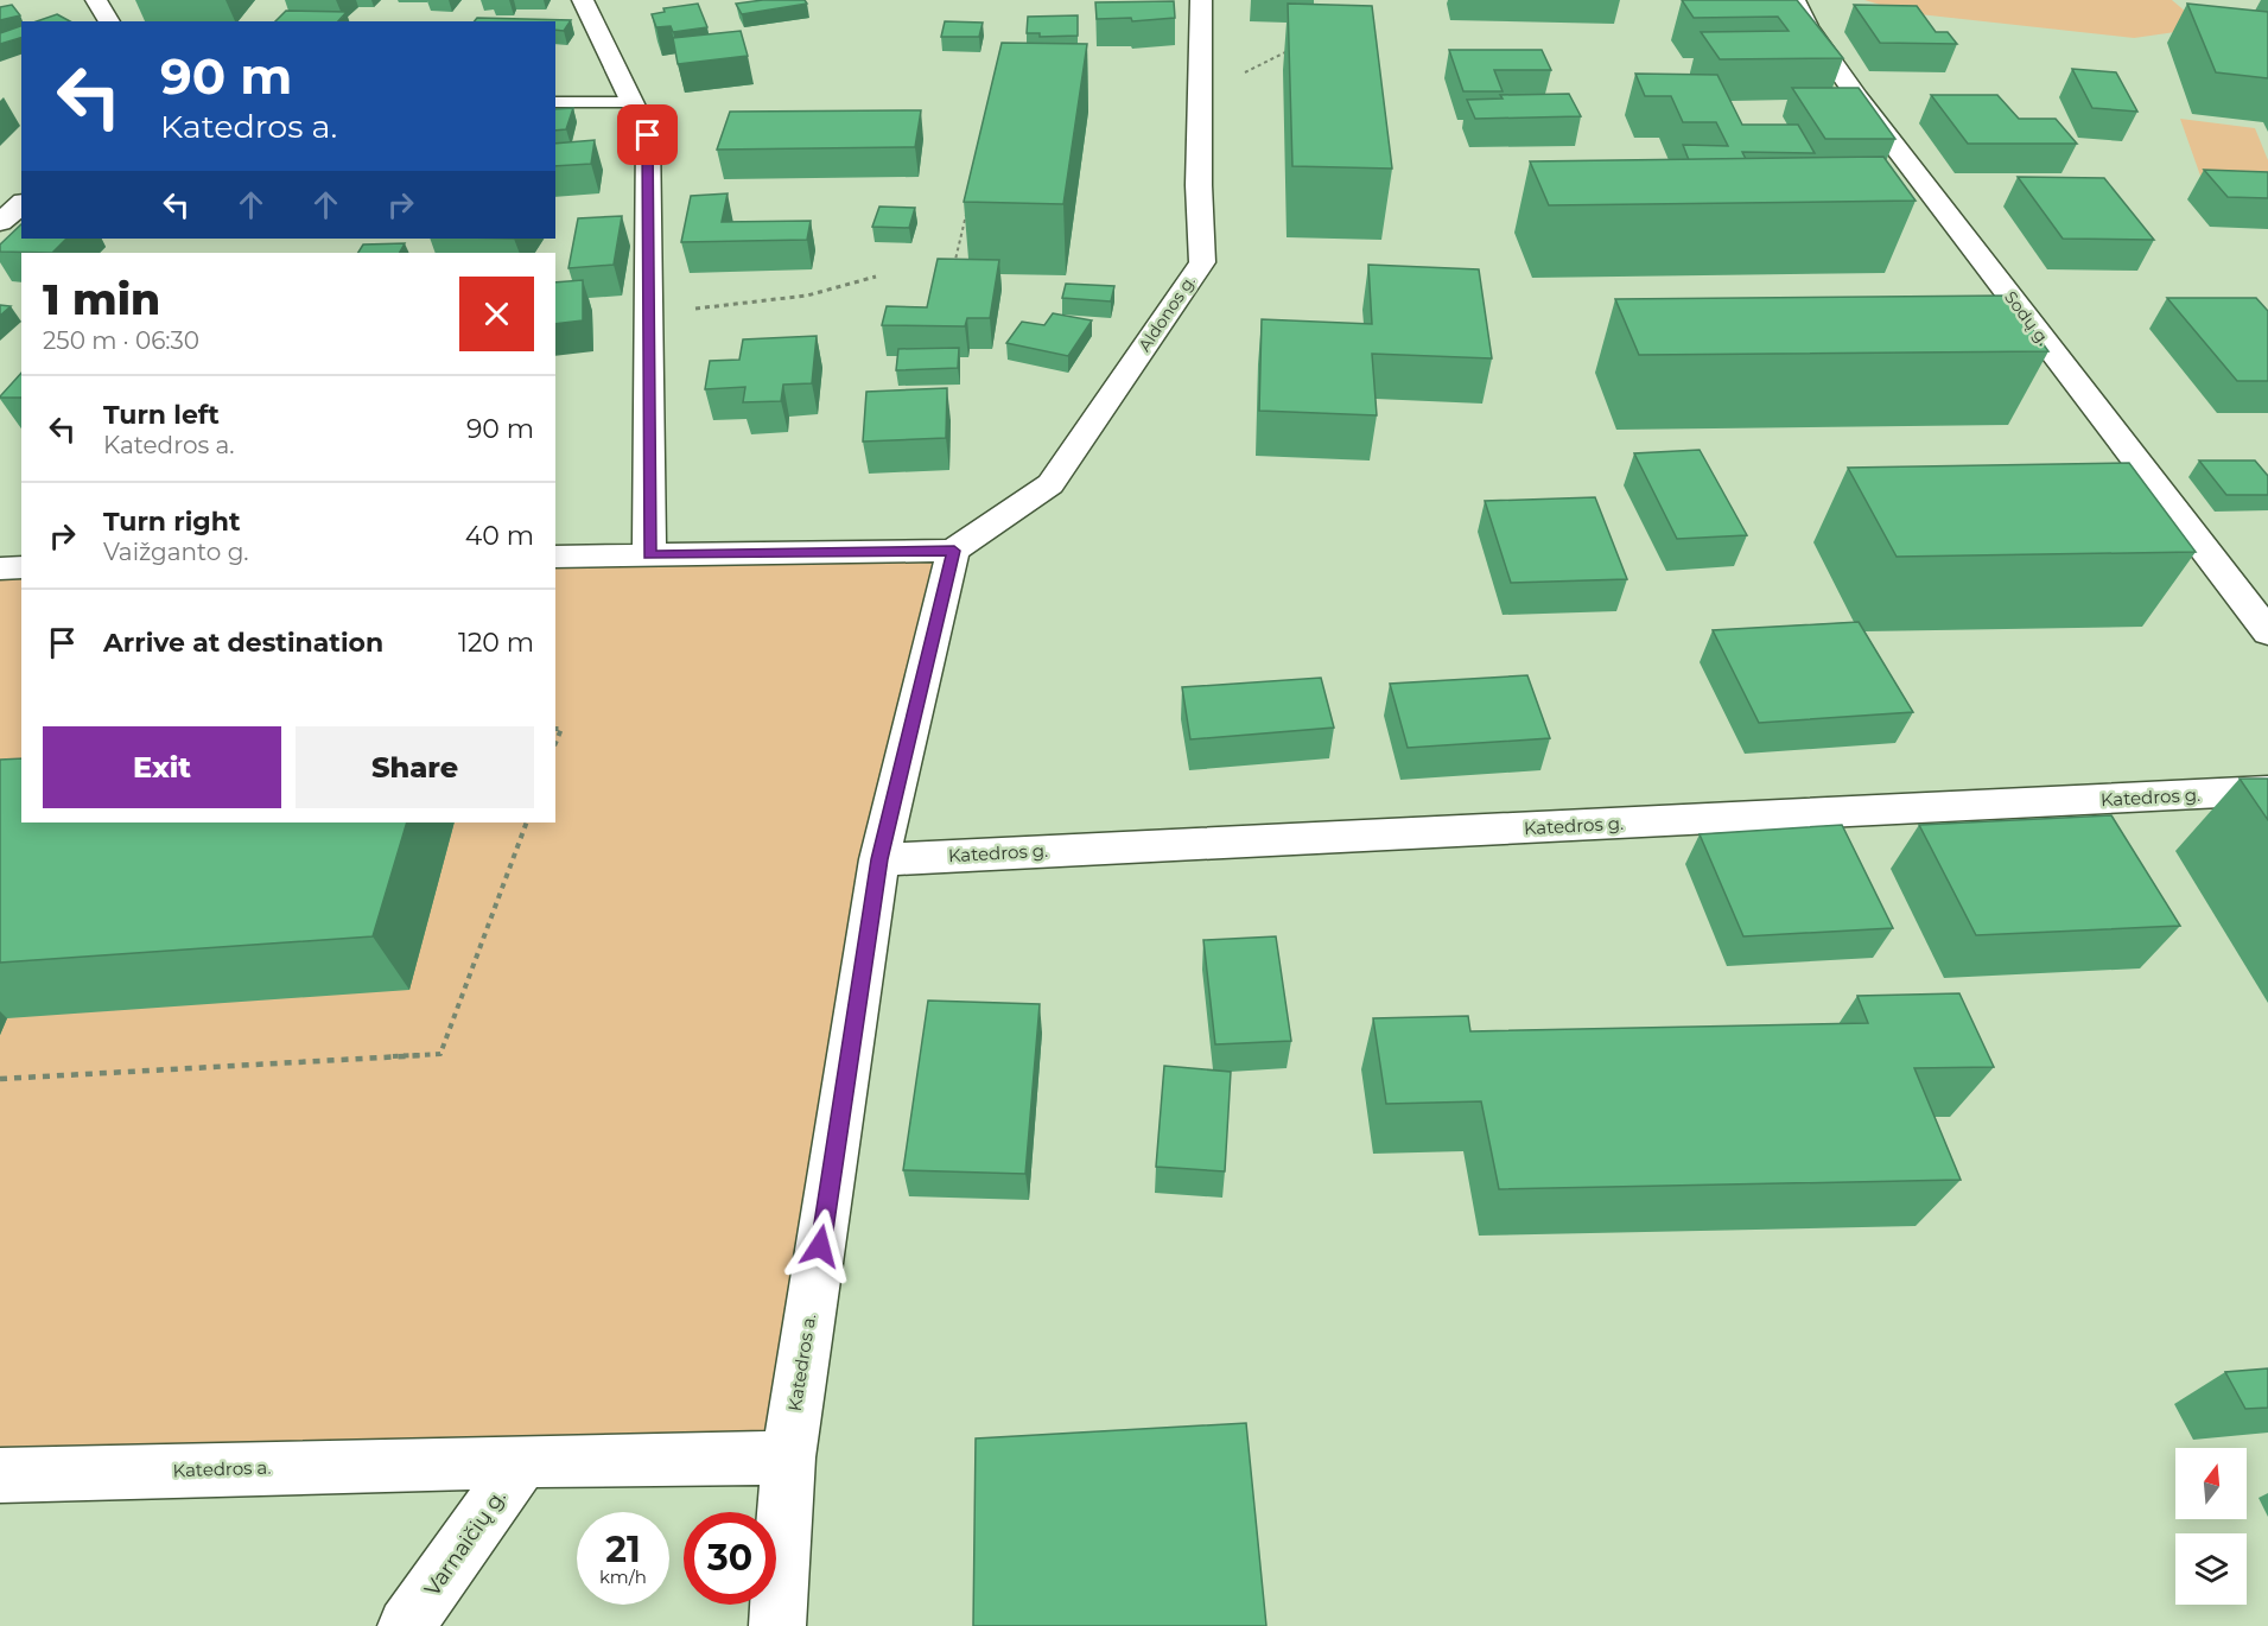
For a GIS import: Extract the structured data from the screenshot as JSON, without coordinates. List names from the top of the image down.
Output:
{
  "streets": {
    "street": [
      "Aldonos g.",
      "Sodų g.",
      "Katedros g.",
      "Katedros a.",
      "Varnaičių g."
    ]
  },
  "crossings": [
    ["Aldonos g.", "Katedros a."],
    ["Katedros g.", "Katedros a."],
    ["Katedros a.", "Varnaičių g."]
  ],
  "north": "top",
  "page": {
    "turn": ["90 m", "Katedros a."],
    "heading": ["1 min", "250 m · 06:30"],
    "list": [
      {
        "name": "Turn left",
        "note": "Katedros a.",
        "value": "90 m"
      },
      {
        "name": "Turn right",
        "note": "Vaižganto g.",
        "value": "40 m"
      },
      {
        "name": "Arrive at destination",
        "value": "120 m"
      }
    ],
    "buttons": ["Exit", "Share"],
    "speed": "21 km/h",
    "limit": "30"
  }
}
